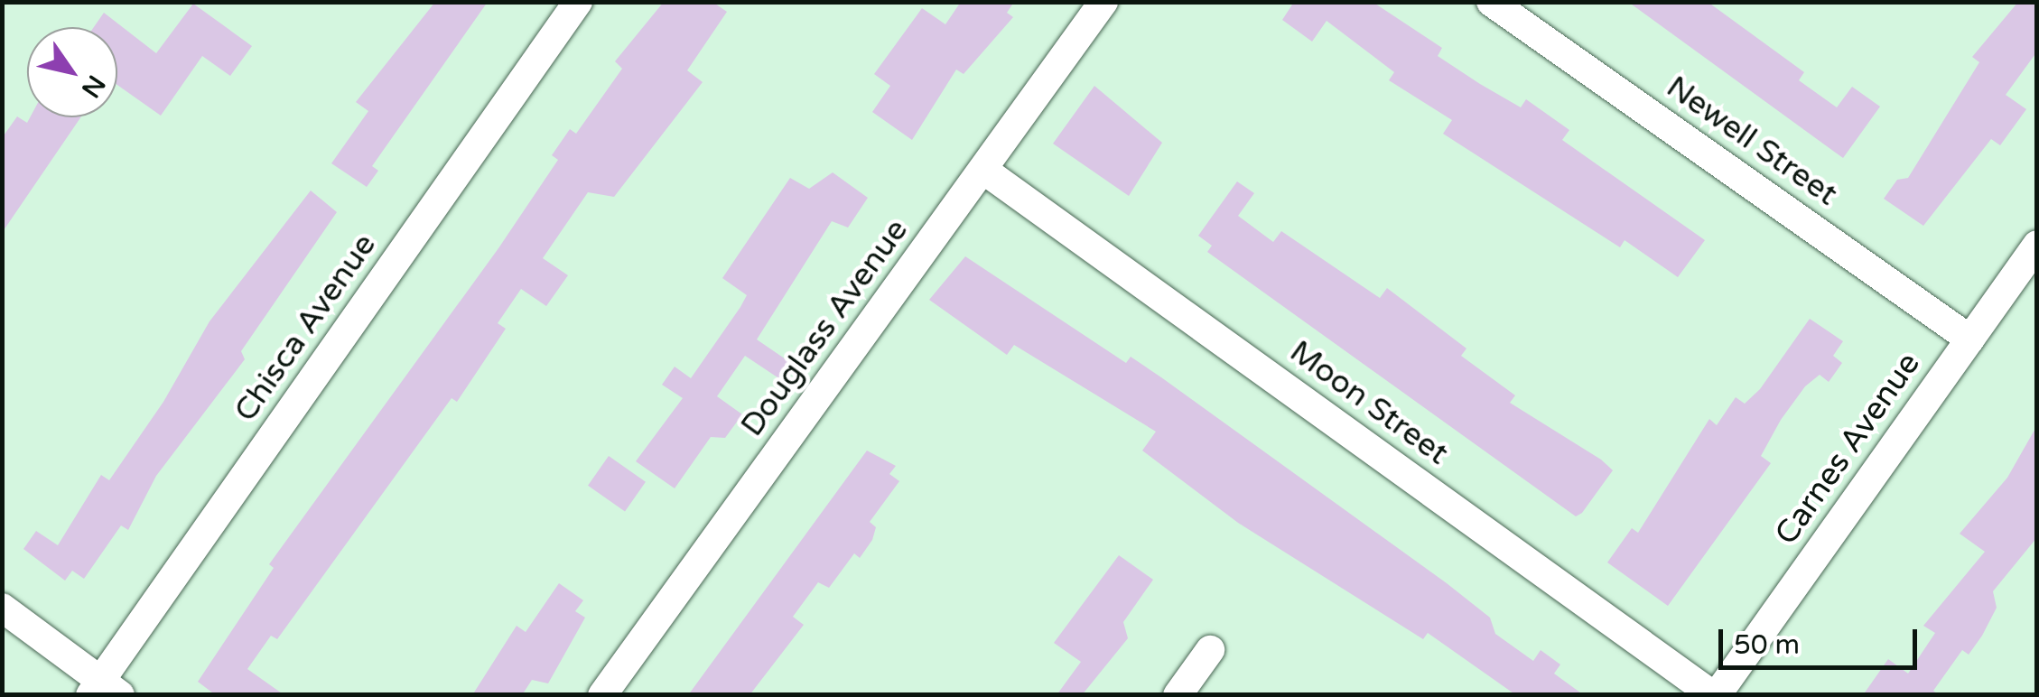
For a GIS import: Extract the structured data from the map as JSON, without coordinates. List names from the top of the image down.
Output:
{
  "streets": {
    "street": [
      "Newell Street",
      "Chisca Avenue",
      "Douglass Avenue",
      "Moon Street",
      "Carnes Avenue"
    ]
  },
  "crossings": [
    ["Newell Street", "Carnes Avenue"],
    ["Douglass Avenue", "Moon Street"],
    ["Moon Street", "Carnes Avenue"]
  ],
  "scale_bar": "50 m",
  "north": "bottom right"
}
